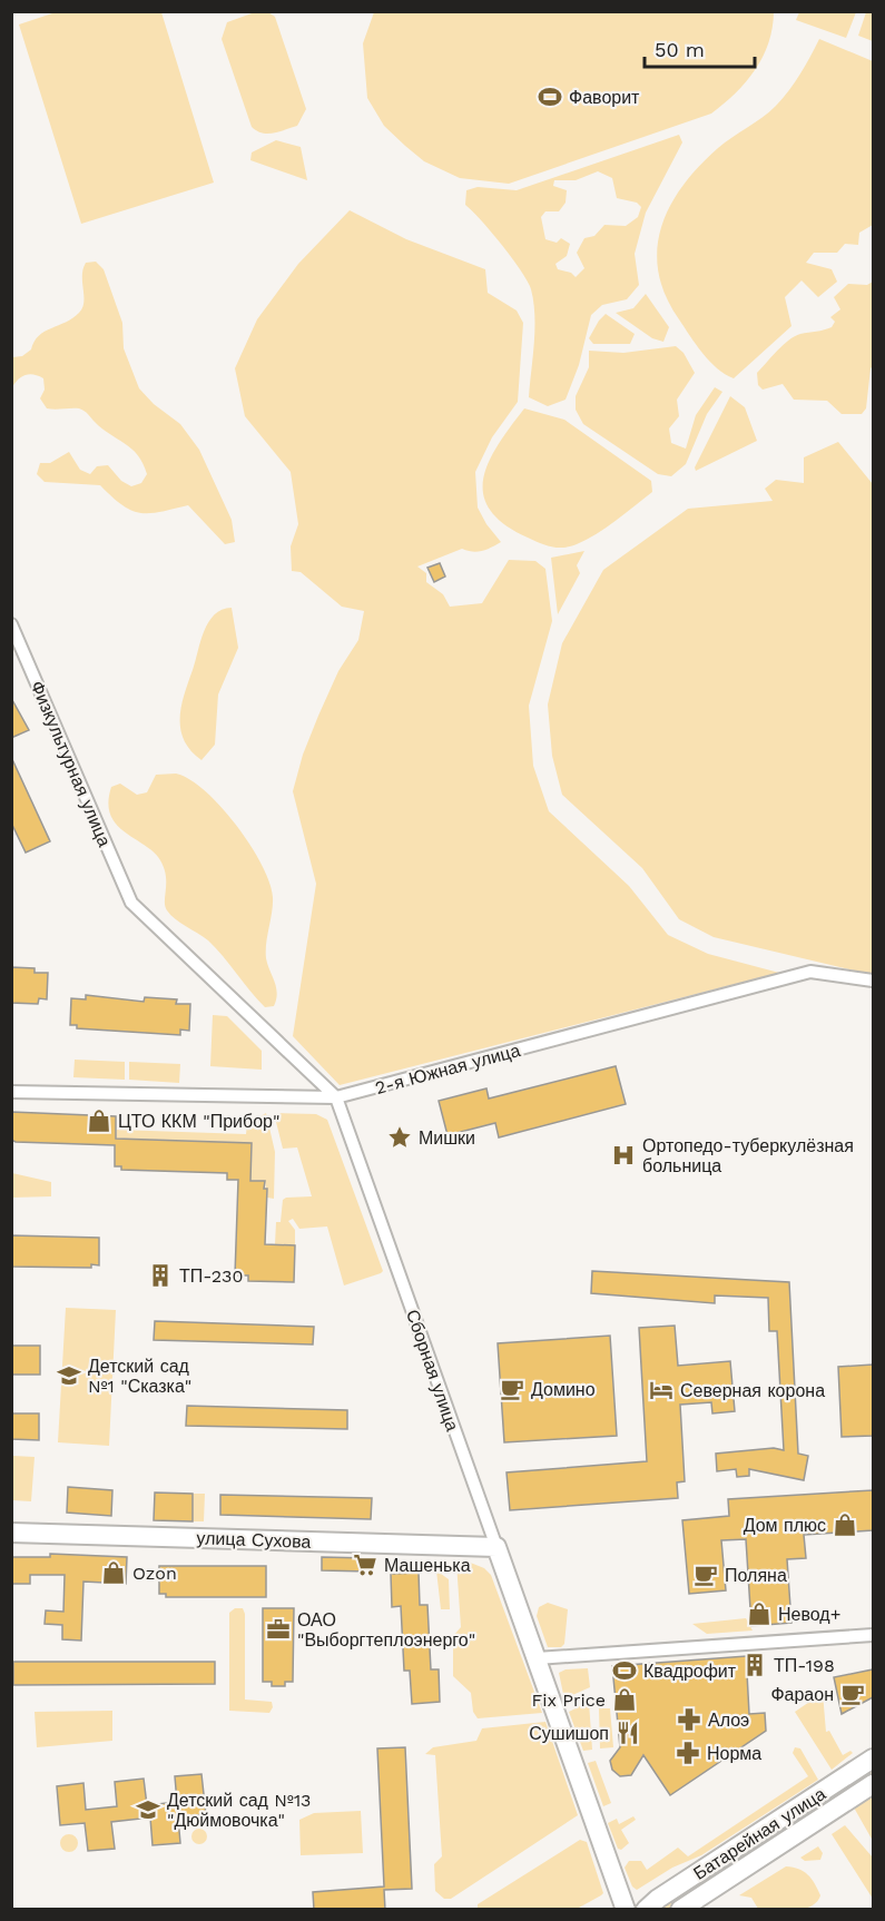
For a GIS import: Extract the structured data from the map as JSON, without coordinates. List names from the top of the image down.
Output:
{
  "streets": {
    "street": [
      "Физкультурная улица",
      "2-я Южная улица",
      "Сборная улица",
      "улица Сухова",
      "Батарейная улица"
    ]
  },
  "crossings": [
    ["Физкультурная улица", "Сборная улица"],
    ["2-я Южная улица", "Сборная улица"],
    ["Сборная улица", "улица Сухова"]
  ],
  "places": {
    "sports": ["Фаворит", "Квадрофит"],
    "shop": [
      "ЦТО ККМ \"Прибор\"",
      "Дом плюс",
      "Ozon",
      "Невод+",
      "Fix Price"
    ],
    "place": ["Мишки"],
    "hospital": ["Ортопедо-туберкулёзная больница"],
    "building": ["ТП-230", "ТП-198"],
    "school or university": ["Детский сад №1 \"Сказка\"", "Детский сад №13 \"Дюймовочка\""],
    "cafe": ["Домино", "Поляна", "Фараон"],
    "hotel": ["Северная корона"],
    "supermarket": ["Машенька"],
    "office": ["ОАО \"Выборгтеплоэнерго\""],
    "pharmacy": ["Алоэ", "Норма"],
    "restaurant": ["Сушишоп"]
  },
  "scale_bar": "50 m"
}
